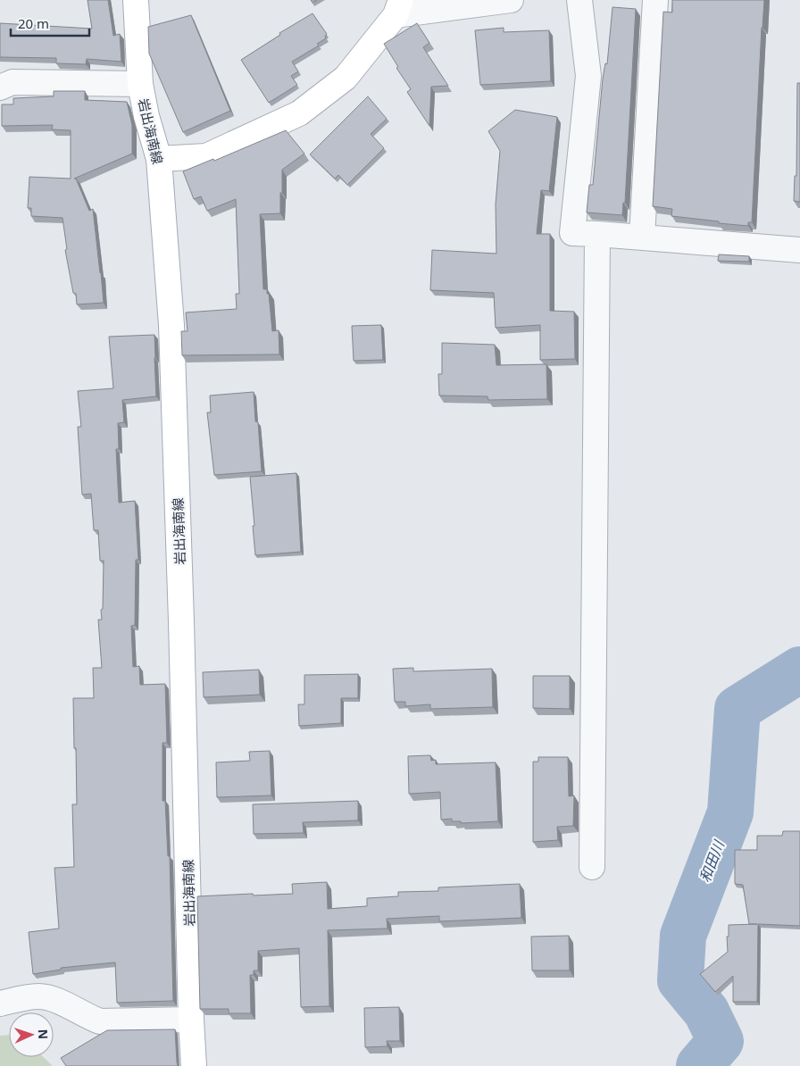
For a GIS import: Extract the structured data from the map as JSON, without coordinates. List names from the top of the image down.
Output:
{
  "streets": {
    "main road": ["岩出海南線"]
  },
  "water": ["和田川"],
  "scale_bar": "20 m",
  "north": "right"
}
